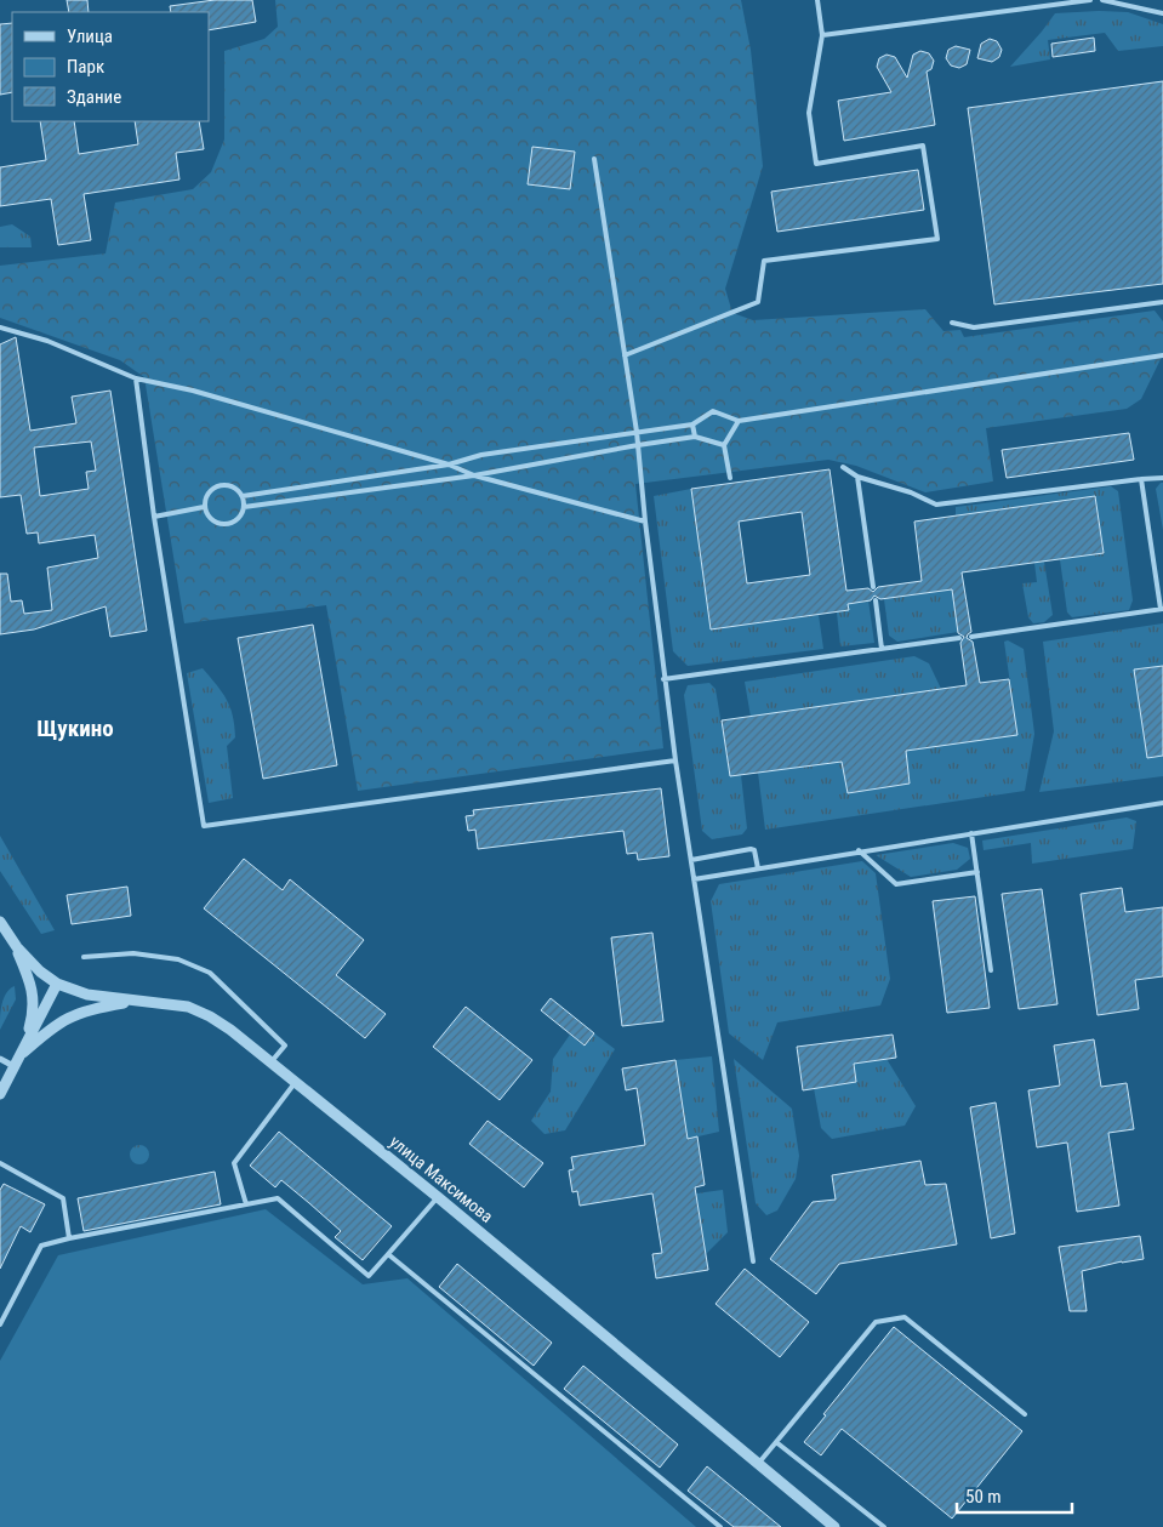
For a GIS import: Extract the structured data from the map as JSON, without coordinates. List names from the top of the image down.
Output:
{
  "streets": {
    "street": ["улица Максимова"]
  },
  "districts": ["Щукино"],
  "legend": ["Улица", "Парк", "Здание"],
  "scale_bar": "50 m"
}
